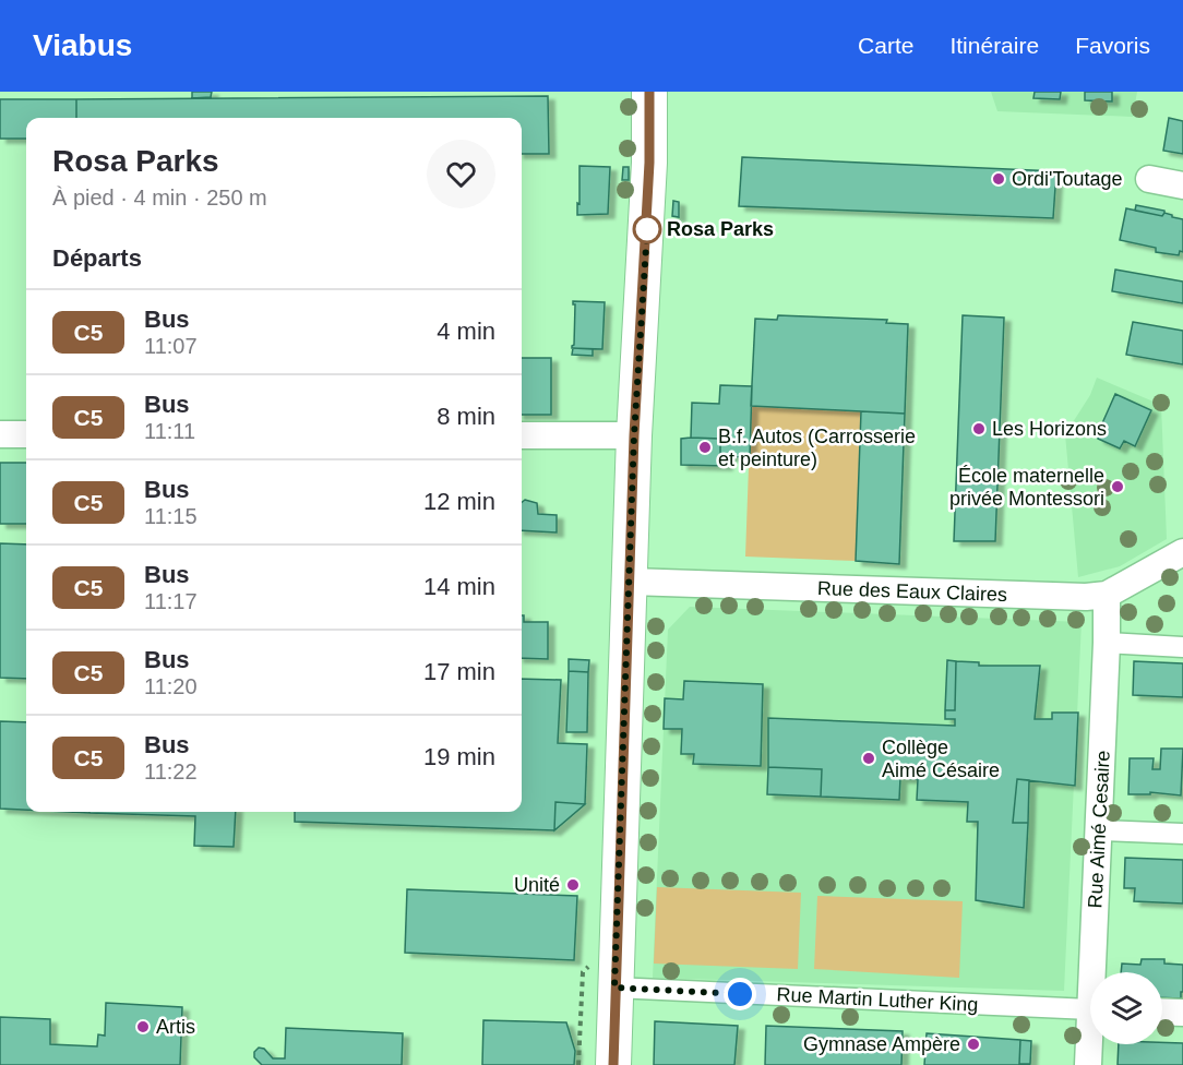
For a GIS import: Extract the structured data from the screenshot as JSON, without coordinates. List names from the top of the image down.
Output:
{
  "streets": {
    "street": ["Rue des Eaux Claires", "Rue Aimé Cesaire", "Rue Martin Luther King"]
  },
  "crossings": [
    ["Rue des Eaux Claires", "Rue Aimé Cesaire"]
  ],
  "places": [
    "Ordi'Toutage",
    "Rosa Parks",
    "Les Horizons",
    "B.f. Autos (Carrosserie et peinture)",
    "École maternelle privée Montessori",
    "Collège Aimé Césaire",
    "Unité",
    "Artis",
    "Gymnase Ampère"
  ],
  "lines": ["bus line C5"],
  "page": {
    "header": "Viabus",
    "nav": ["Carte", "Itinéraire", "Favoris"],
    "heading": [
      ["Rosa Parks", "À pied · 4 min · 250 m"],
      "Départs"
    ],
    "list": [
      {
        "mark": "C5",
        "name": "Bus",
        "note": "11:07",
        "value": "4 min"
      },
      {
        "mark": "C5",
        "name": "Bus",
        "note": "11:11",
        "value": "8 min"
      },
      {
        "mark": "C5",
        "name": "Bus",
        "note": "11:15",
        "value": "12 min"
      },
      {
        "mark": "C5",
        "name": "Bus",
        "note": "11:17",
        "value": "14 min"
      },
      {
        "mark": "C5",
        "name": "Bus",
        "note": "11:20",
        "value": "17 min"
      },
      {
        "mark": "C5",
        "name": "Bus",
        "note": "11:22",
        "value": "19 min"
      }
    ]
  }
}
